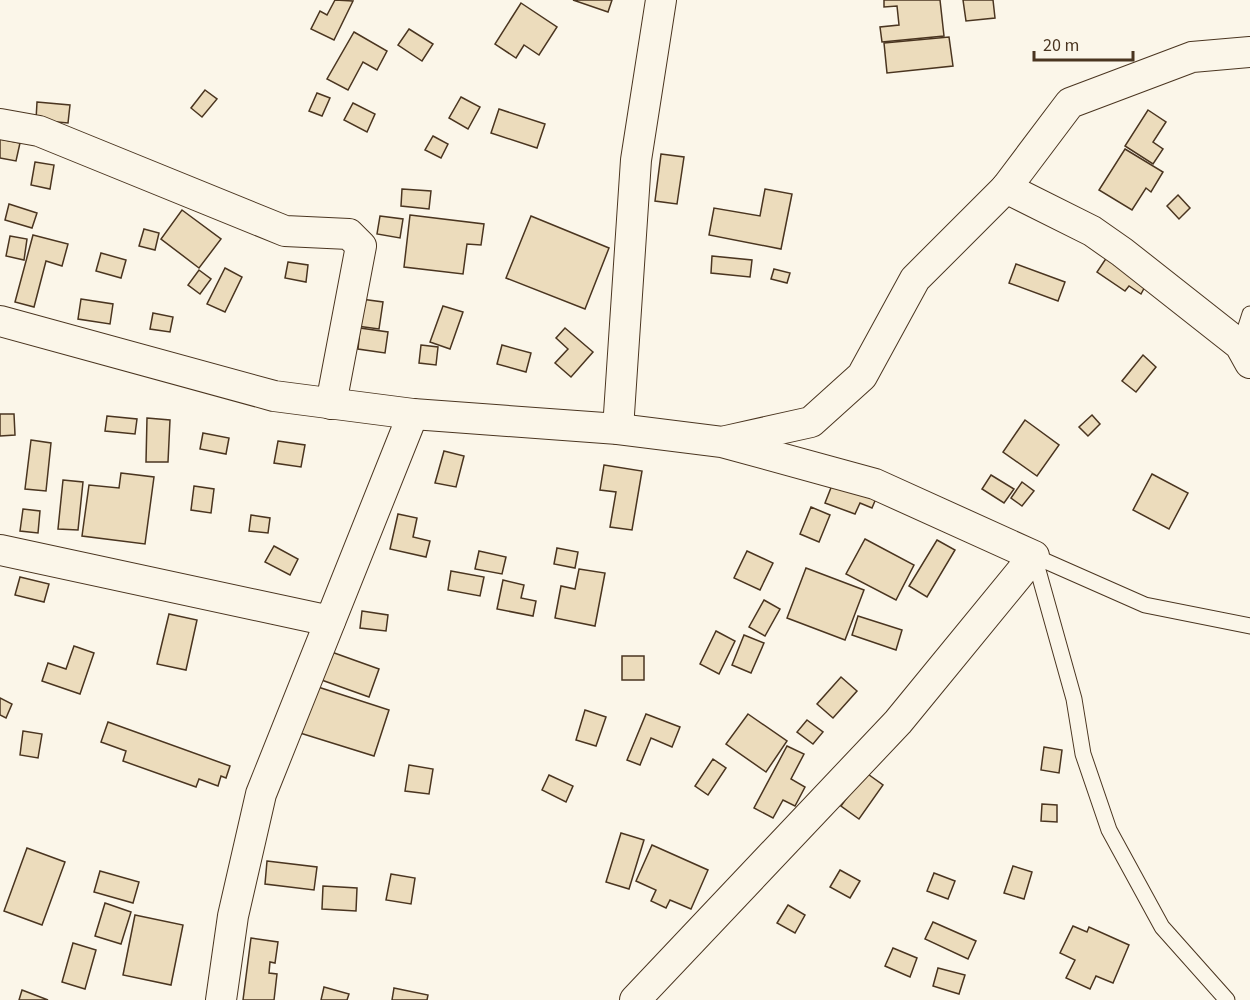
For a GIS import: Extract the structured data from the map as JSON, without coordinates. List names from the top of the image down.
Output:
{
  "scale_bar": "20 m"
}
